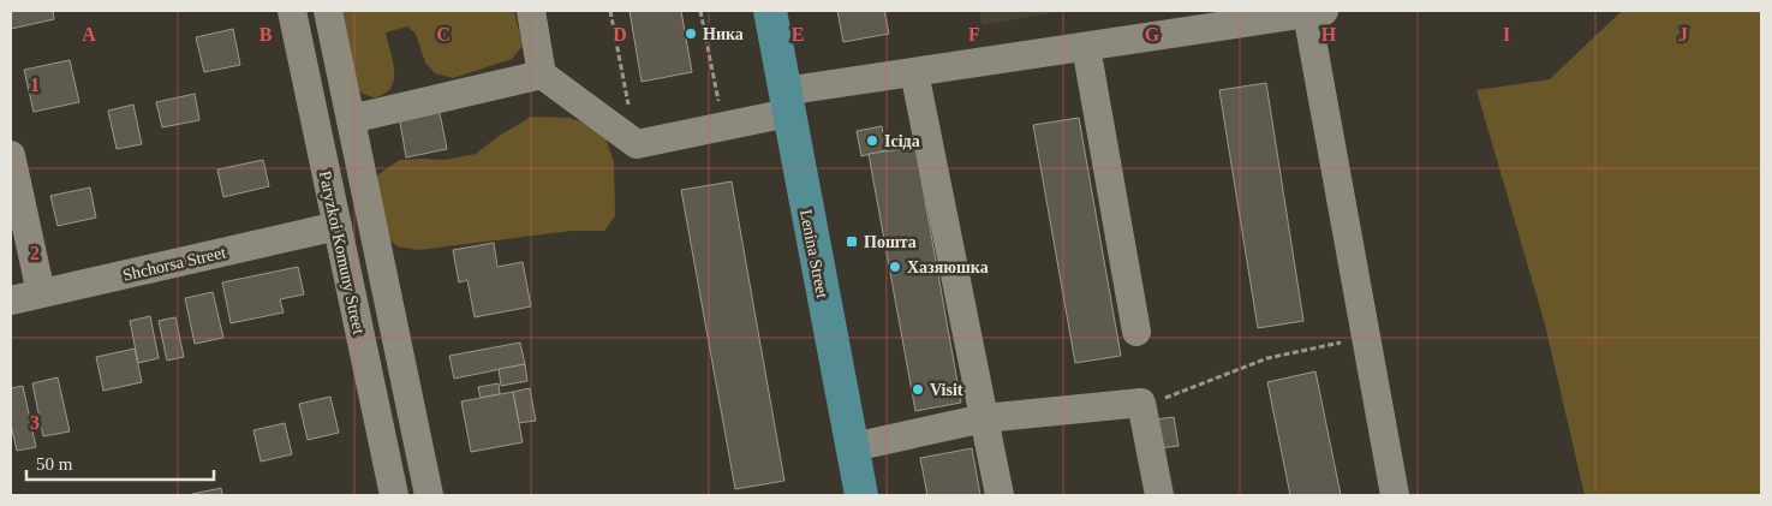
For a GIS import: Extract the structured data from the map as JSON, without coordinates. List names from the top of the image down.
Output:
{
  "streets": {
    "main road": ["Lenina Street"],
    "street": ["Paryzkoi Komuny Street", "Shchorsa Street"]
  },
  "crossings": [
    ["Paryzkoi Komuny Street", "Shchorsa Street"]
  ],
  "places": {
    "other": [
      "Ника",
      "Ісіда",
      "Хазяюшка",
      "Visit"
    ],
    "transit": ["Пошта"]
  },
  "scale_bar": "50 m",
  "grid": {
    "columns": [
      "A",
      "B",
      "C",
      "D",
      "E",
      "F",
      "G",
      "H",
      "I",
      "J"
    ],
    "rows": ["1", "2", "3"]
  }
}
